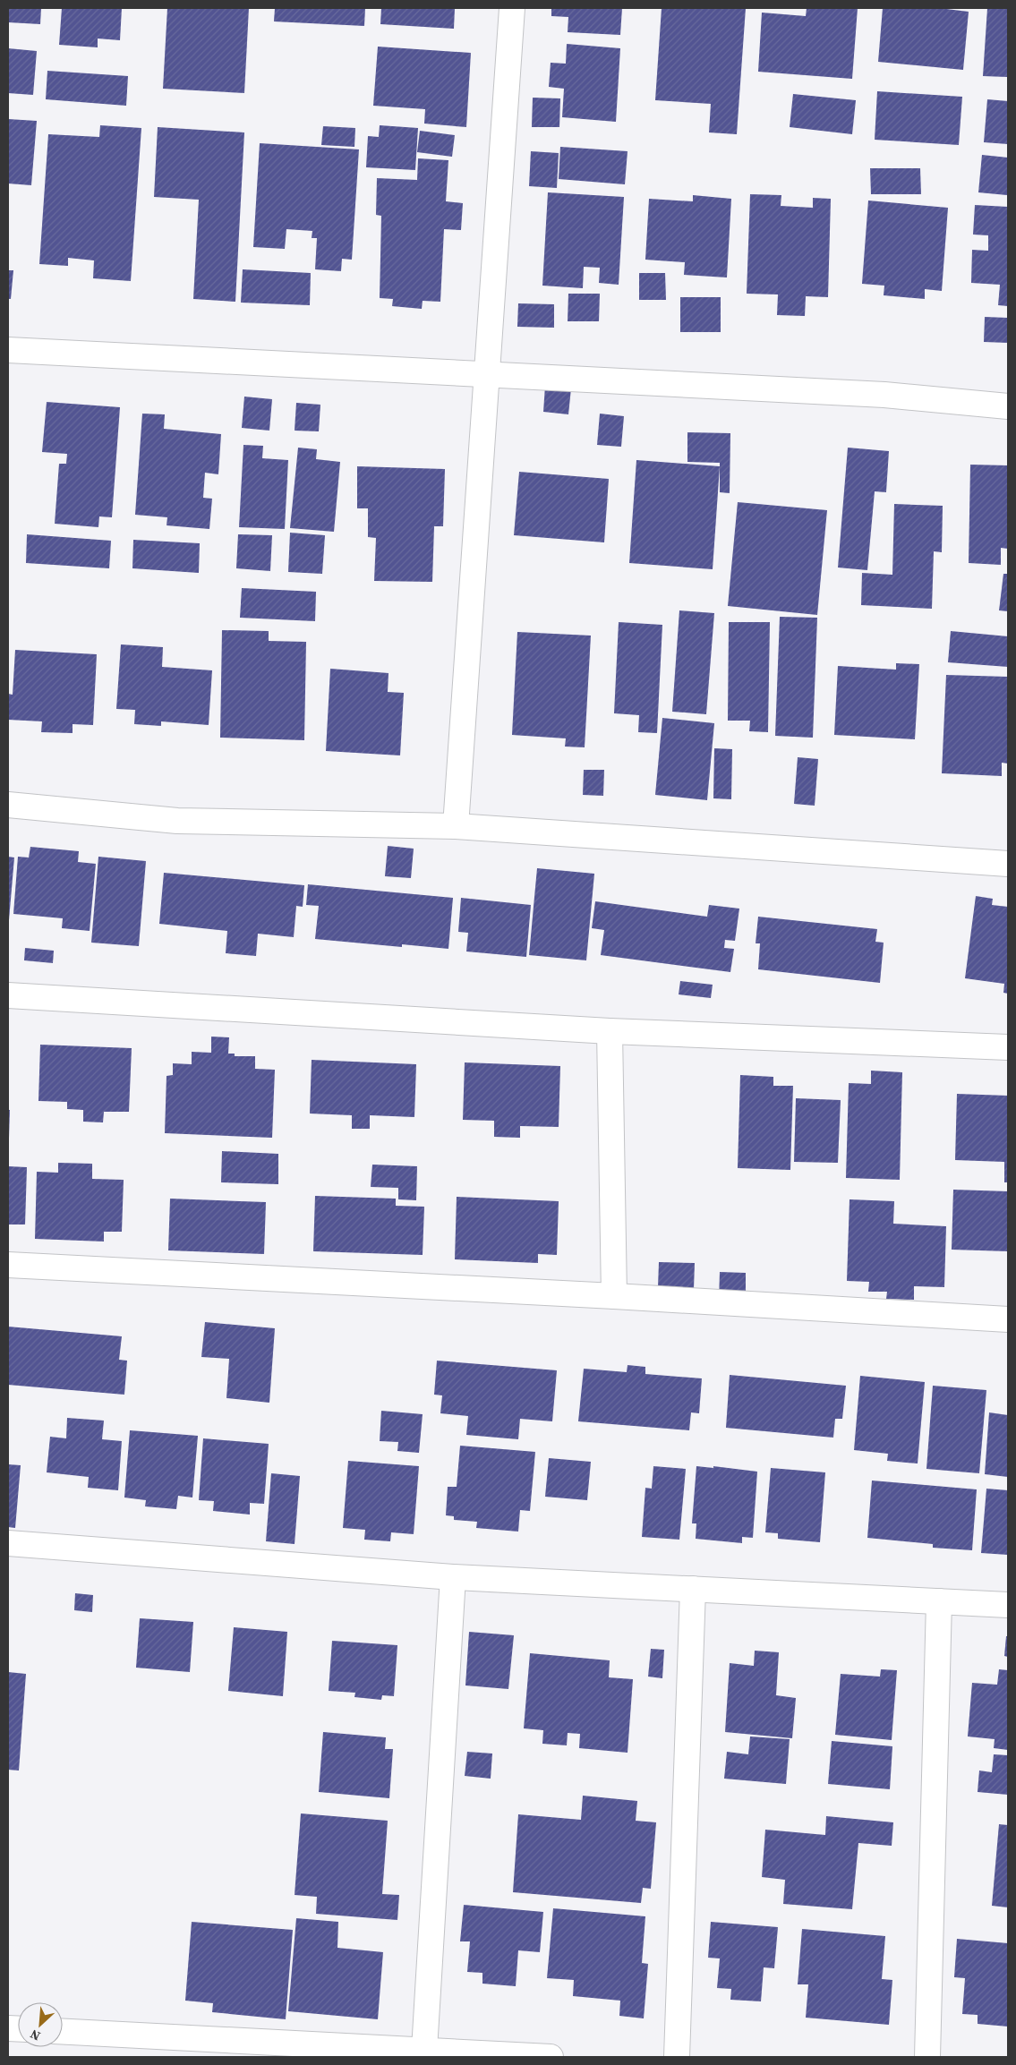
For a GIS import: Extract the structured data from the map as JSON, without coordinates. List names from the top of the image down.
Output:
{
  "north": "bottom left"
}
